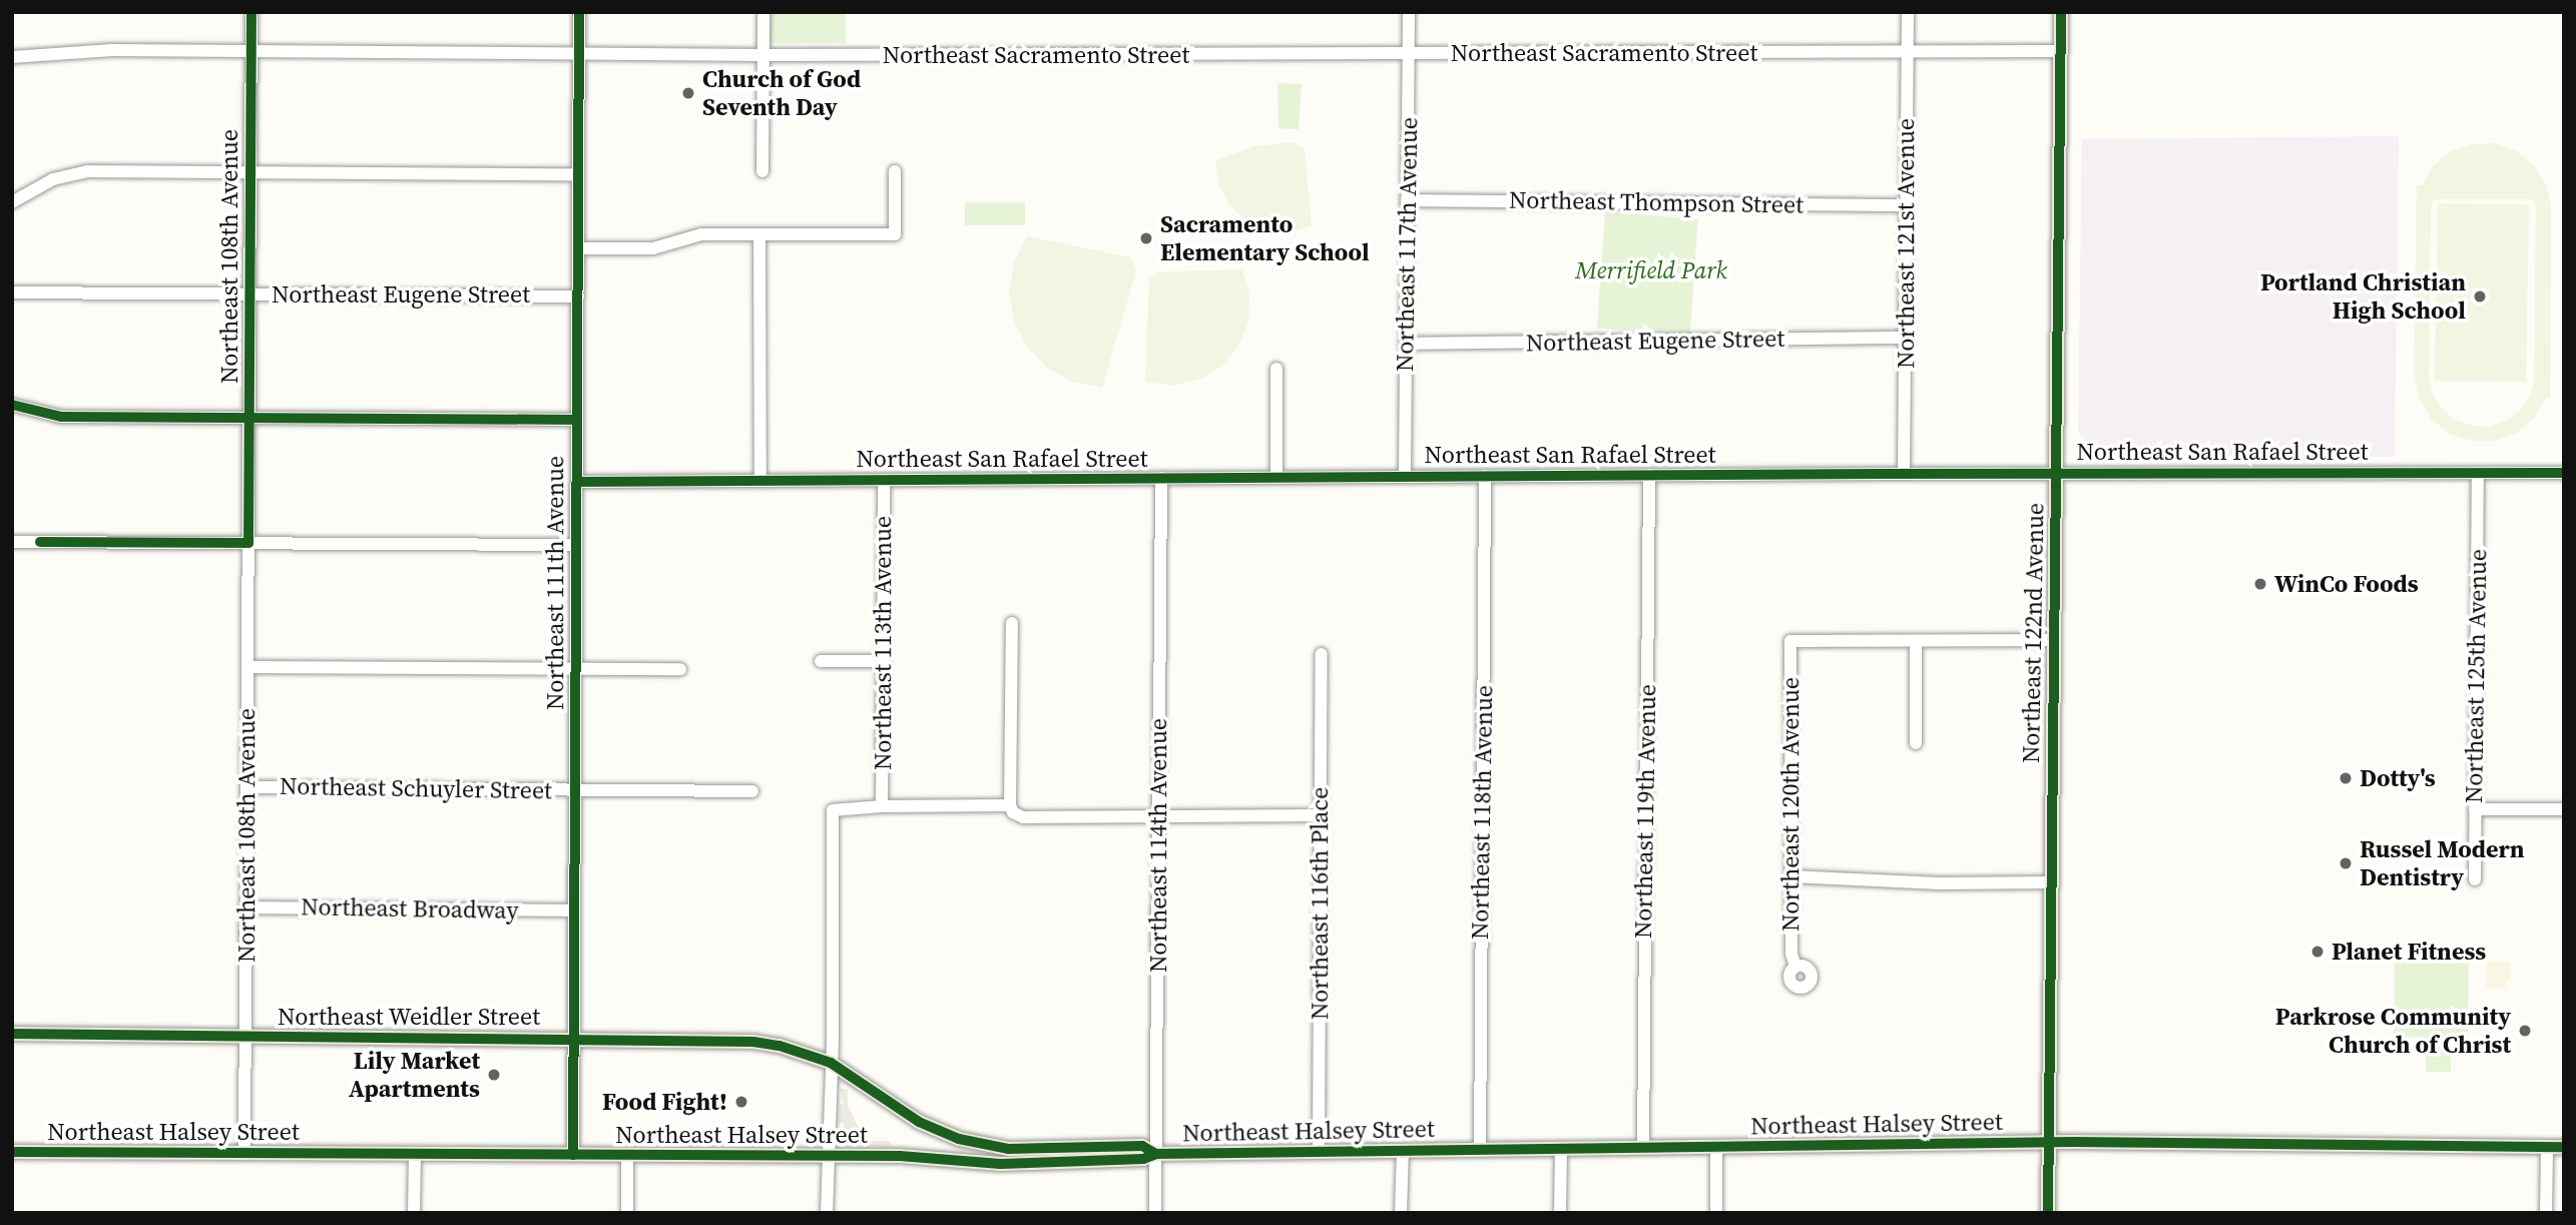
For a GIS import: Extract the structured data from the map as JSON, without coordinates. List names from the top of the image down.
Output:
{
  "streets": {
    "main road": ["Northeast 122nd Avenue", "Northeast Weidler Street", "Northeast Halsey Street"],
    "street": [
      "Northeast Sacramento Street",
      "Northeast Thompson Street",
      "Northeast 121st Avenue",
      "Northeast 117th Avenue",
      "Northeast 108th Avenue",
      "Northeast Eugene Street",
      "Northeast San Rafael Street",
      "Northeast 111th Avenue",
      "Northeast 113th Avenue",
      "Northeast 125th Avenue",
      "Northeast Schuyler Street",
      "Northeast 120th Avenue",
      "Northeast 119th Avenue",
      "Northeast 118th Avenue",
      "Northeast 114th Avenue",
      "Northeast 116th Place",
      "Northeast Broadway"
    ]
  },
  "crossings": [
    ["Northeast Sacramento Street", "Northeast 121st Avenue"],
    ["Northeast Sacramento Street", "Northeast 117th Avenue"],
    ["Northeast Sacramento Street", "Northeast 108th Avenue"],
    ["Northeast Sacramento Street", "Northeast 111th Avenue"],
    ["Northeast Sacramento Street", "Northeast 122nd Avenue"],
    ["Northeast Thompson Street", "Northeast 121st Avenue"],
    ["Northeast Thompson Street", "Northeast 117th Avenue"],
    ["Northeast 121st Avenue", "Northeast Eugene Street"],
    ["Northeast 121st Avenue", "Northeast San Rafael Street"],
    ["Northeast 117th Avenue", "Northeast Eugene Street"],
    ["Northeast 117th Avenue", "Northeast San Rafael Street"],
    ["Northeast 108th Avenue", "Northeast Eugene Street"],
    ["Northeast 108th Avenue", "Northeast Schuyler Street"],
    ["Northeast 108th Avenue", "Northeast Broadway"],
    ["Northeast 108th Avenue", "Northeast Weidler Street"],
    ["Northeast 108th Avenue", "Northeast Halsey Street"],
    ["Northeast Eugene Street", "Northeast 111th Avenue"],
    ["Northeast San Rafael Street", "Northeast 111th Avenue"],
    ["Northeast San Rafael Street", "Northeast 122nd Avenue"],
    ["Northeast San Rafael Street", "Northeast 113th Avenue"],
    ["Northeast San Rafael Street", "Northeast 125th Avenue"],
    ["Northeast San Rafael Street", "Northeast 119th Avenue"],
    ["Northeast San Rafael Street", "Northeast 118th Avenue"],
    ["Northeast San Rafael Street", "Northeast 114th Avenue"],
    ["Northeast 111th Avenue", "Northeast Schuyler Street"],
    ["Northeast 111th Avenue", "Northeast Broadway"],
    ["Northeast 111th Avenue", "Northeast Weidler Street"],
    ["Northeast 111th Avenue", "Northeast Halsey Street"],
    ["Northeast 122nd Avenue", "Northeast Halsey Street"],
    ["Northeast 119th Avenue", "Northeast Halsey Street"],
    ["Northeast 118th Avenue", "Northeast Halsey Street"],
    ["Northeast 114th Avenue", "Northeast Weidler Street"],
    ["Northeast 114th Avenue", "Northeast Halsey Street"],
    ["Northeast 116th Place", "Northeast Halsey Street"],
    ["Northeast Weidler Street", "Northeast Halsey Street"]
  ],
  "parks": ["Merrifield Park"],
  "places": [
    "Church of God Seventh Day",
    "Sacramento Elementary School",
    "Portland Christian High School",
    "WinCo Foods",
    "Dotty's",
    "Russel Modern Dentistry",
    "Planet Fitness",
    "Parkrose Community Church of Christ",
    "Lily Market Apartments",
    "Food Fight!"
  ]
}
